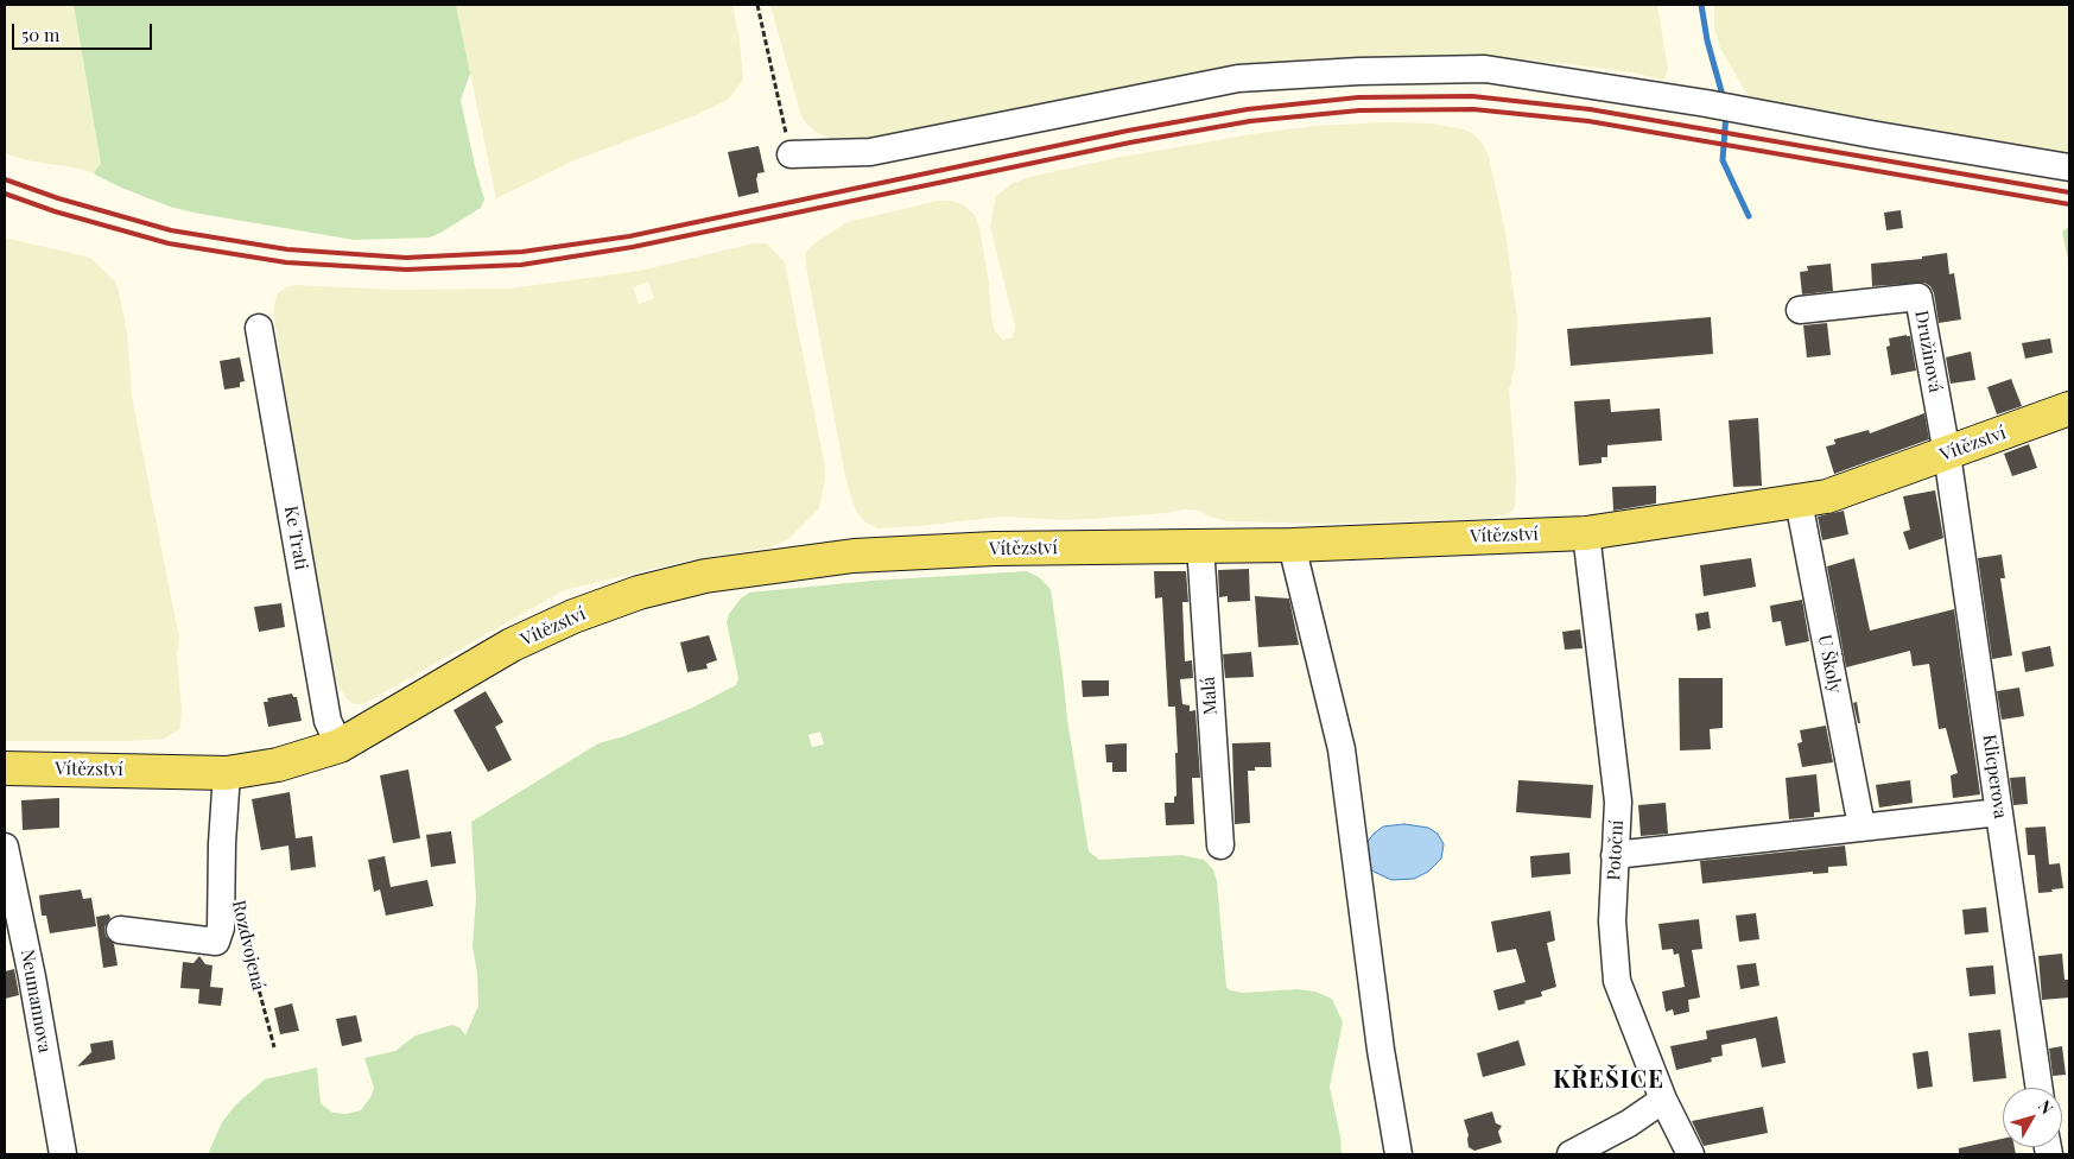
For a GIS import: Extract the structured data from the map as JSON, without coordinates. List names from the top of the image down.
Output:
{
  "streets": {
    "main road": ["Vítězství"],
    "street": [
      "Družinová",
      "Ke Trati",
      "U Školy",
      "Malá",
      "Klicperova",
      "Potoční",
      "Rozdvojená",
      "Neumannova"
    ]
  },
  "crossings": [
    ["Družinová", "Vítězství"],
    ["Družinová", "Klicperova"],
    ["Vítězství", "Ke Trati"],
    ["Vítězství", "U Školy"],
    ["Vítězství", "Malá"],
    ["Vítězství", "Klicperova"],
    ["Vítězství", "Potoční"],
    ["Vítězství", "Rozdvojená"]
  ],
  "districts": ["KŘEŠICE"],
  "scale_bar": "50 m",
  "north": "top right"
}
